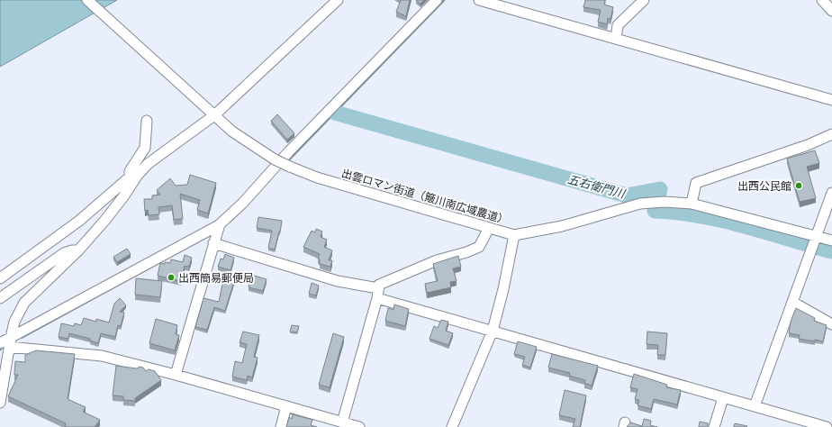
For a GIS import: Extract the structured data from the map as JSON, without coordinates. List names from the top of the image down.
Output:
{
  "streets": {
    "street": ["出雲ロマン街道（簸川南広域農道）"]
  },
  "water": ["五右衛門川"],
  "places": ["出西公民館", "出西簡易郵便局"]
}
